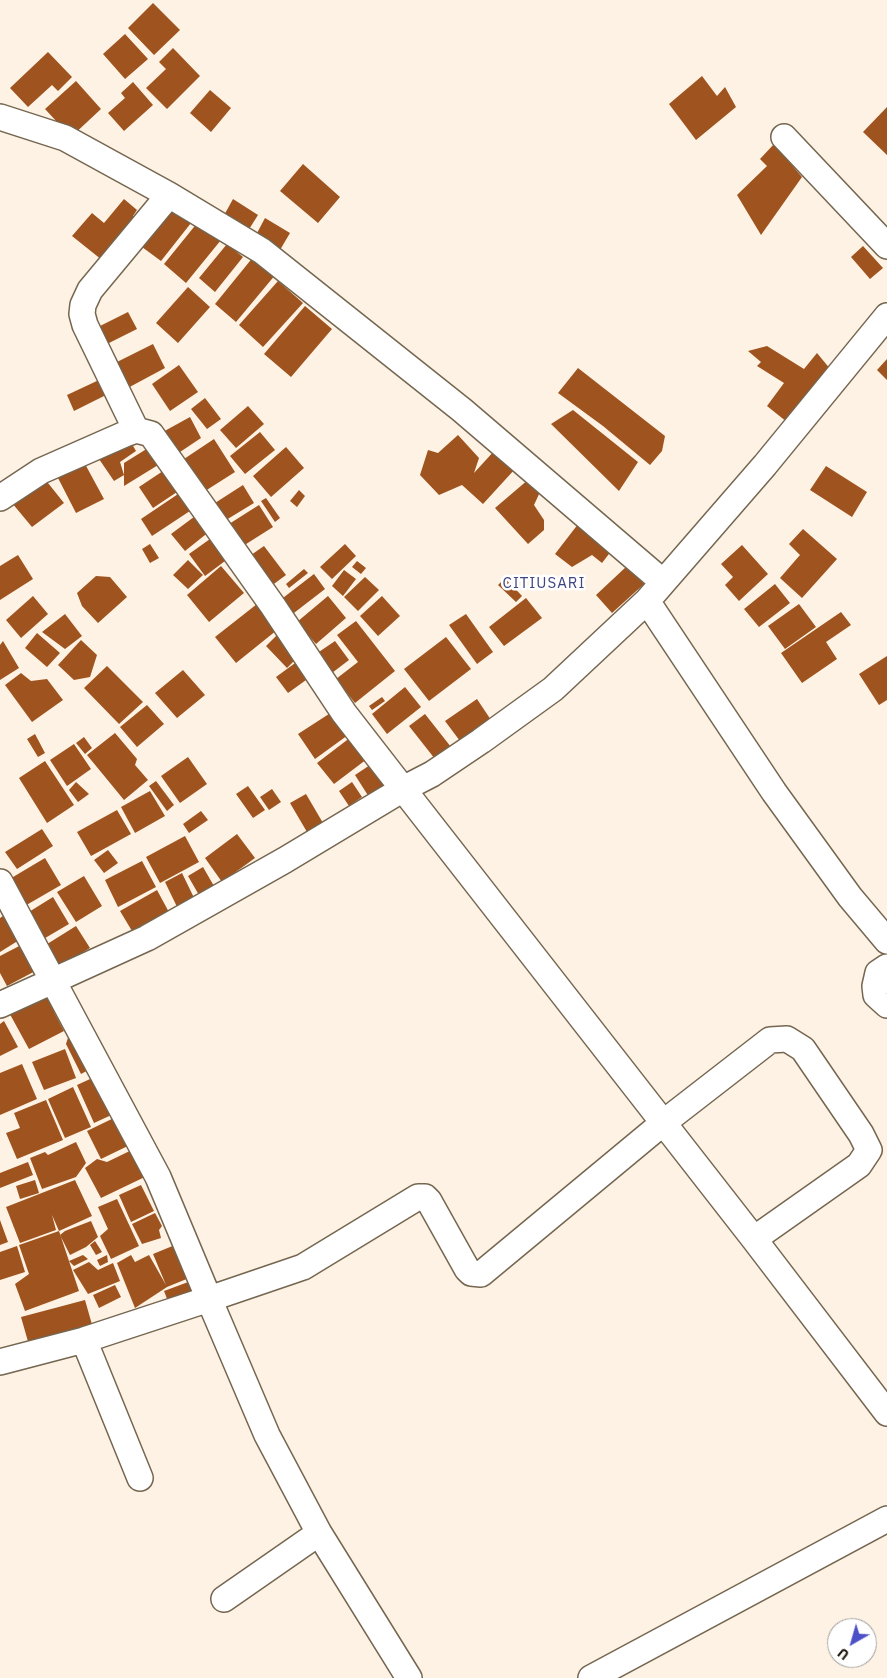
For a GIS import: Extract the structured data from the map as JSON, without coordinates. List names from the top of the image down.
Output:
{
  "districts": ["CITIUSARI"],
  "north": "bottom left"
}
